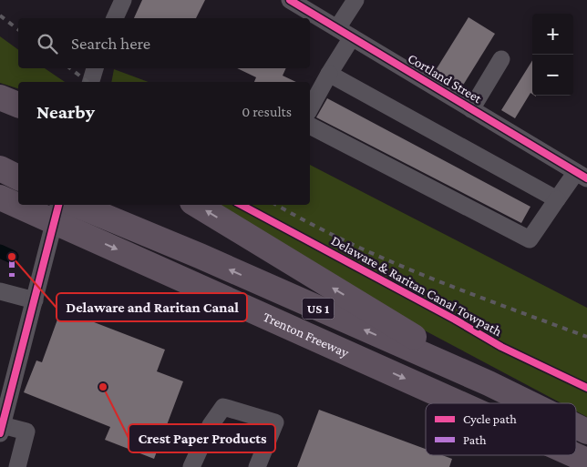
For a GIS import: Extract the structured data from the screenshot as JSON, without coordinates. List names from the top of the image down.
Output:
{
  "streets": {
    "highway": ["US 1", "Trenton Freeway"],
    "street": ["Cortland Street"],
    "cycle path": ["Delaware & Raritan Canal Towpath"]
  },
  "places": ["Delaware and Raritan Canal", "Crest Paper Products"],
  "legend": ["Cycle path", "Path"],
  "page": {
    "map_buttons": ["+", "−"],
    "search": "Search here",
    "heading": ["Nearby", "0 results"]
  }
}
